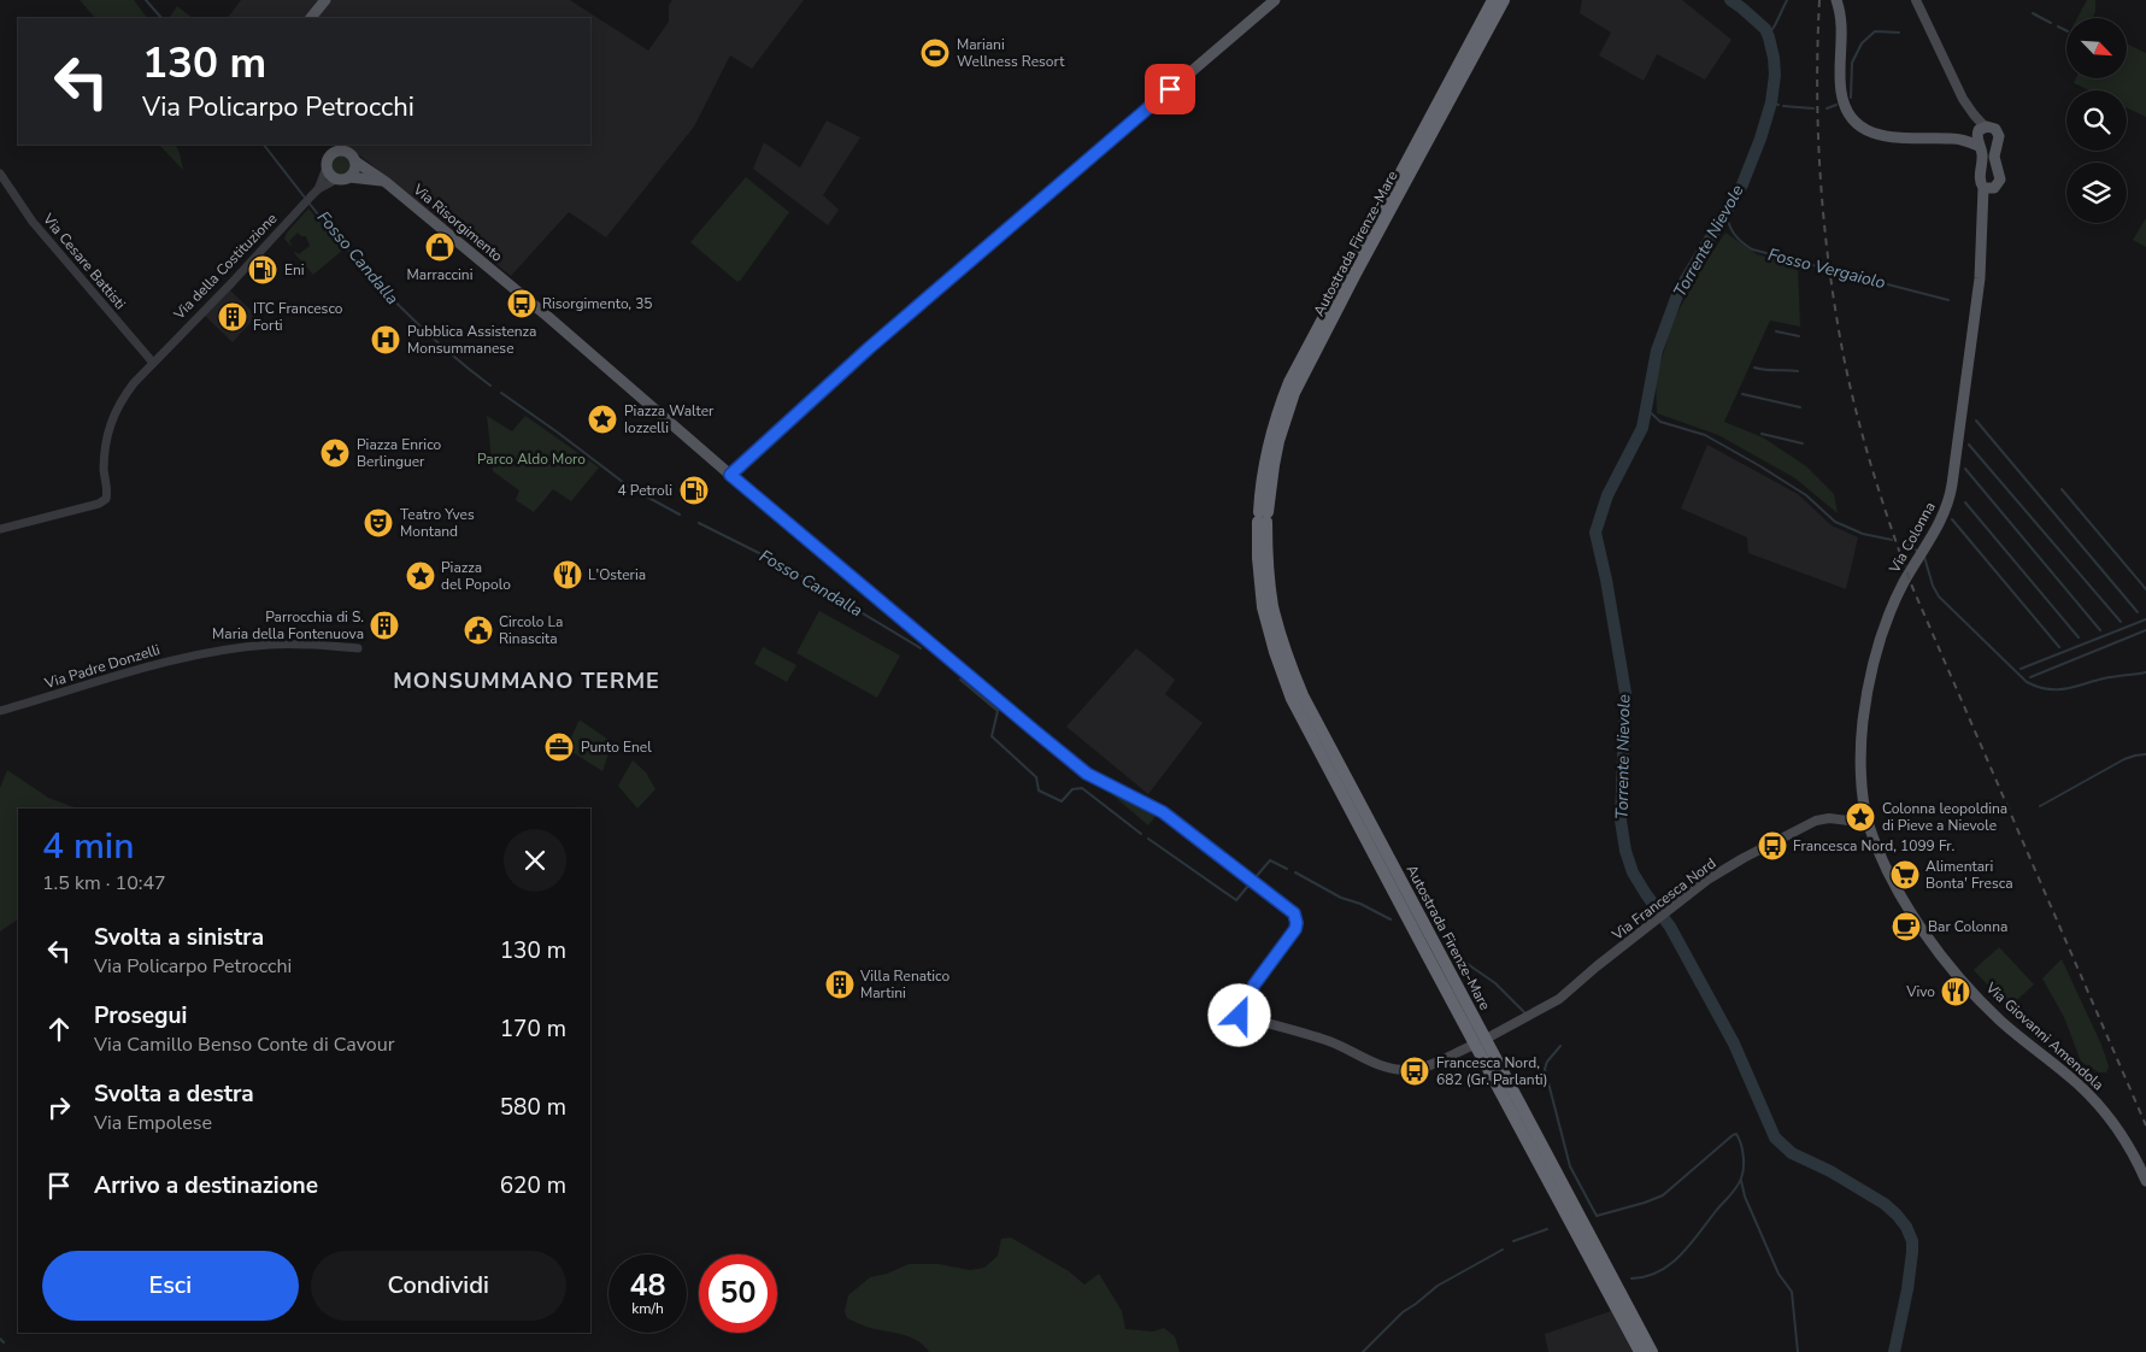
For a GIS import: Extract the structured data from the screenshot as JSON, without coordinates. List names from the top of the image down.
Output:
{
  "streets": {
    "highway": ["Autostrada Firenze-Mare"],
    "main road": [
      "Via Risorgimento",
      "Via Colonna",
      "Via Francesca Nord",
      "Via Giovanni Amendola"
    ],
    "street": ["Via Cesare Battisti", "Via della Costituzione", "Via Padre Donzelli"]
  },
  "crossings": [
    ["Via Risorgimento", "Via della Costituzione"],
    ["Via Cesare Battisti", "Via della Costituzione"],
    ["Via Colonna", "Via Francesca Nord"],
    ["Via Colonna", "Via Giovanni Amendola"],
    ["Via Francesca Nord", "Via Giovanni Amendola"]
  ],
  "districts": ["MONSUMMANO TERME"],
  "water": ["Torrente Nievole", "Fosso Candalla", "Fosso Vergaiolo"],
  "parks": ["Parco Aldo Moro"],
  "places": {
    "sports": ["Mariani Wellness Resort"],
    "shop": ["Marraccini"],
    "fuel station": ["Eni", "4 Petroli"],
    "bus stop": ["Risorgimento, 35", "Francesca Nord, 1099 Fr.", "Francesca Nord, 682 (Gr. Parlanti)"],
    "building": ["ITC Francesco Forti", "Parrocchia di S. Maria della Fontenuova", "Villa Renatico Martini"],
    "hospital": ["Pubblica Assistenza Monsummanese"],
    "place": [
      "Piazza Walter Iozzelli",
      "Piazza Enrico Berlinguer",
      "Piazza del Popolo",
      "Colonna leopoldina di Pieve a Nievole"
    ],
    "theatre": ["Teatro Yves Montand"],
    "restaurant": ["L'Osteria", "Vivo"],
    "public building": ["Circolo La Rinascita"],
    "office": ["Punto Enel"],
    "supermarket": ["Alimentari Bonta' Fresca"],
    "cafe": ["Bar Colonna"]
  },
  "north": "bottom right",
  "page": {
    "turn": ["130 m", "Via Policarpo Petrocchi"],
    "heading": ["4 min", "1.5 km · 10:47"],
    "list": [
      {
        "name": "Svolta a sinistra",
        "note": "Via Policarpo Petrocchi",
        "value": "130 m"
      },
      {
        "name": "Prosegui",
        "note": "Via Camillo Benso Conte di Cavour",
        "value": "170 m"
      },
      {
        "name": "Svolta a destra",
        "note": "Via Empolese",
        "value": "580 m"
      },
      {
        "name": "Arrivo a destinazione",
        "value": "620 m"
      }
    ],
    "buttons": ["Esci", "Condividi"],
    "speed": "48 km/h",
    "limit": "50"
  }
}
